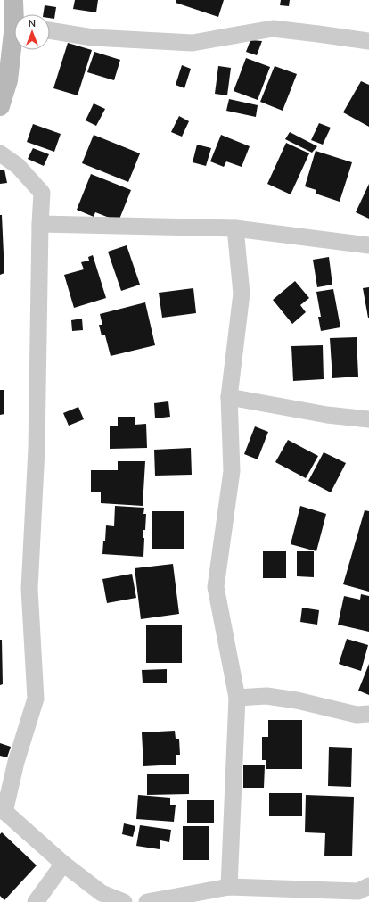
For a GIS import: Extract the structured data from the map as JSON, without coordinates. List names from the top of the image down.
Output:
{
  "north": "top"
}
